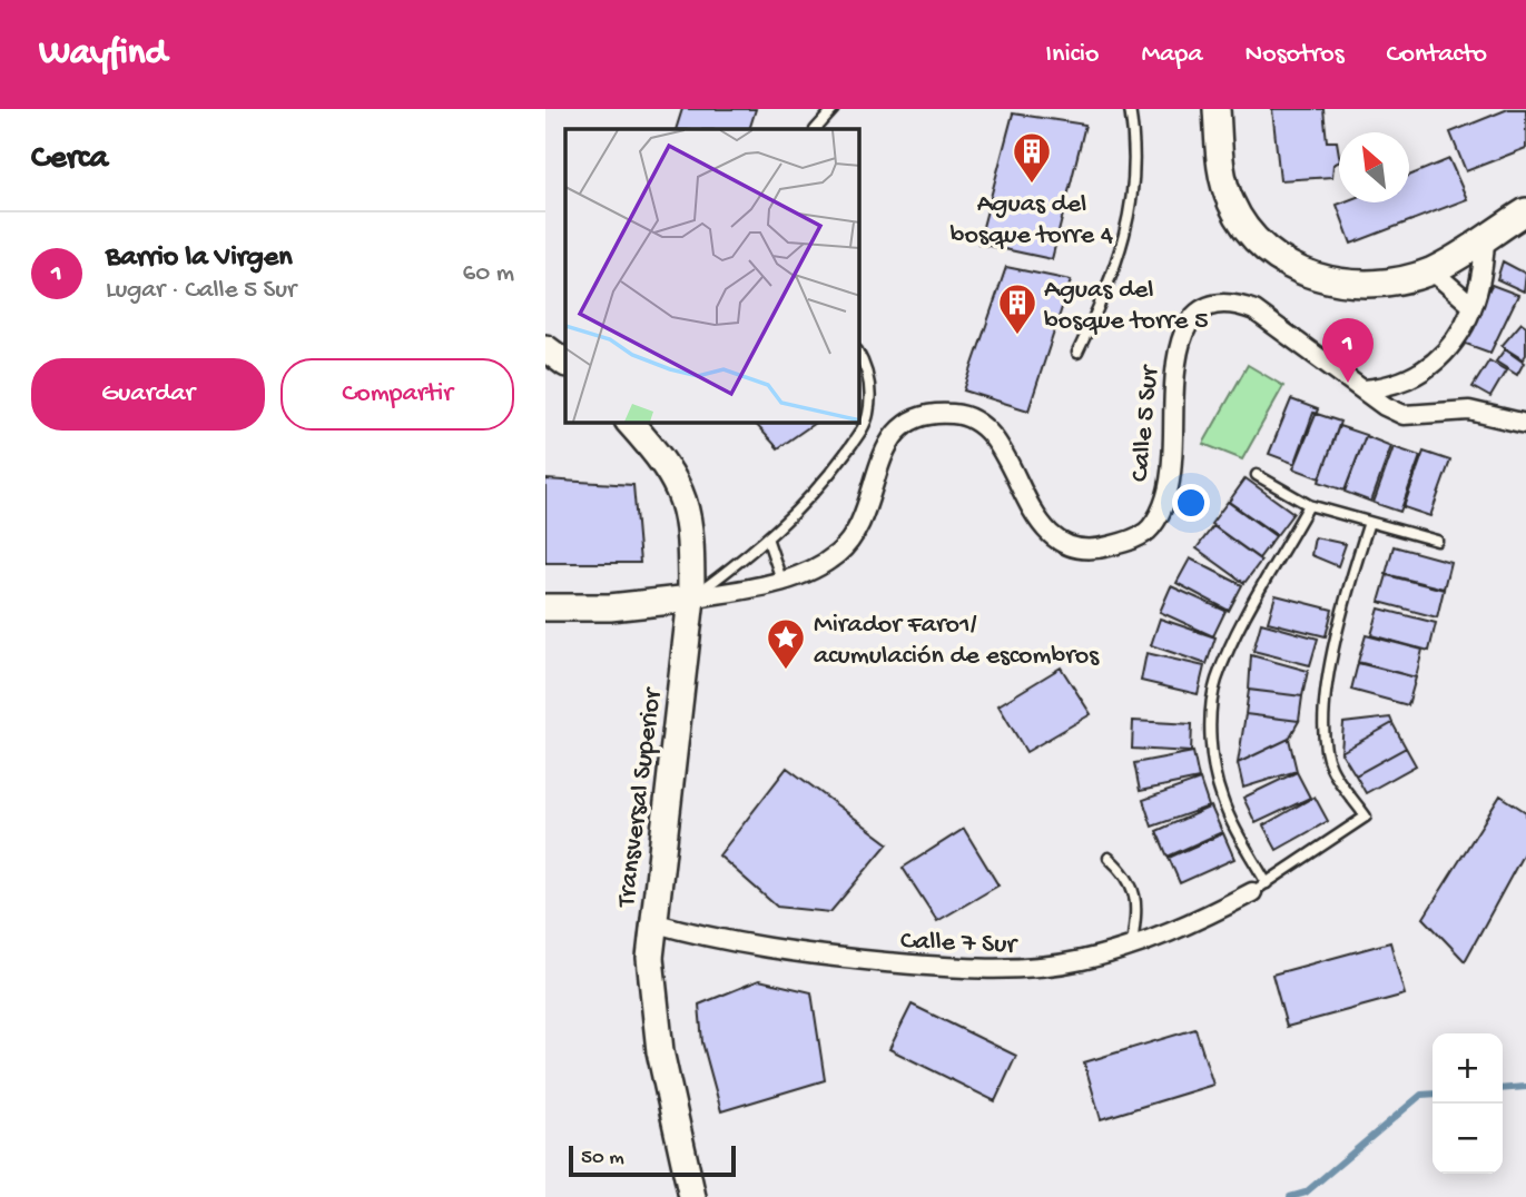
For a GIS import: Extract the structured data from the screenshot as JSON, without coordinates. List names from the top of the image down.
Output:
{
  "streets": {
    "main road": ["Calle 5 Sur", "Transversal Superior"],
    "street": ["Calle 7 Sur"]
  },
  "crossings": [
    ["Calle 5 Sur", "Transversal Superior"],
    ["Transversal Superior", "Calle 7 Sur"]
  ],
  "places": {
    "building": ["Aguas del bosque torre 4", "Aguas del bosque torre 5"],
    "place": ["Mirador Faro1/ acumulación de escombros"]
  },
  "scale_bar": "50 m",
  "north": "top left",
  "page": {
    "header": "Wayfind",
    "nav": [
      "Inicio",
      "Mapa",
      "Nosotros",
      "Contacto"
    ],
    "heading": "Cerca",
    "list": [
      {
        "mark": "1",
        "name": "Barrio la Virgen",
        "note": "Lugar · Calle 5 Sur",
        "value": "60 m"
      }
    ],
    "pins": "1",
    "buttons": ["Guardar", "Compartir"],
    "map_buttons": ["+", "−"],
    "scale": "50 m"
  }
}
